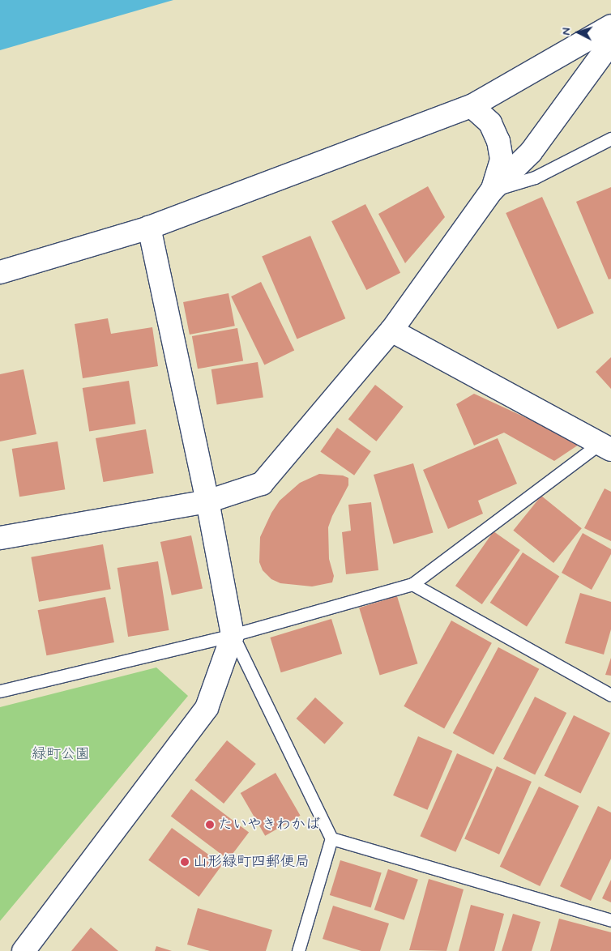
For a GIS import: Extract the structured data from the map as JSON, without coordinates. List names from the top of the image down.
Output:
{
  "parks": ["緑町公園"],
  "places": ["たいやきわかば", "山形緑町四郵便局"],
  "north": "left"
}
